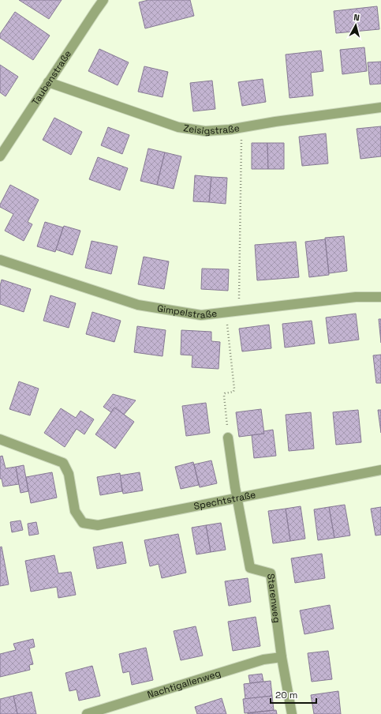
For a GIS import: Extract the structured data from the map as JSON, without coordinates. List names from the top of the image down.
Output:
{
  "streets": {
    "street": [
      "Taubenstraße",
      "Zeisigstraße",
      "Gimpelstraße",
      "Spechtstraße",
      "Starenweg",
      "Nachtigallenweg"
    ]
  },
  "crossings": [
    ["Taubenstraße", "Zeisigstraße"],
    ["Spechtstraße", "Starenweg"],
    ["Starenweg", "Nachtigallenweg"]
  ],
  "scale_bar": "20 m",
  "north": "top"
}
